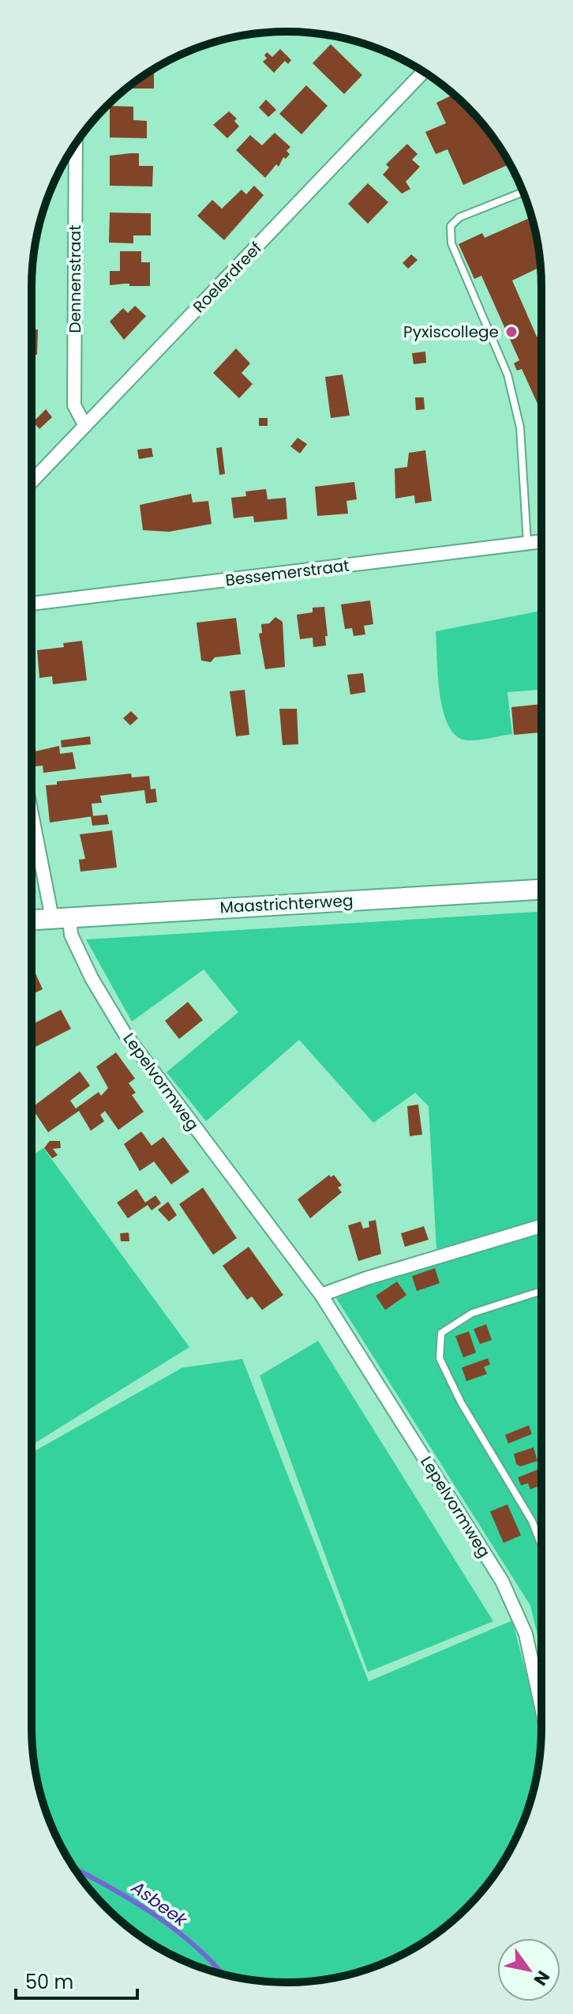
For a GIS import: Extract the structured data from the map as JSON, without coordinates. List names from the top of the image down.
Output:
{
  "streets": {
    "main road": ["Maastrichterweg"],
    "street": [
      "Roelerdreef",
      "Dennenstraat",
      "Bessemerstraat",
      "Lepelvormweg"
    ]
  },
  "crossings": [
    ["Roelerdreef", "Dennenstraat"],
    ["Maastrichterweg", "Lepelvormweg"]
  ],
  "water": ["Asbeek"],
  "places": ["Pyxiscollege"],
  "scale_bar": "50 m",
  "north": "bottom right"
}
